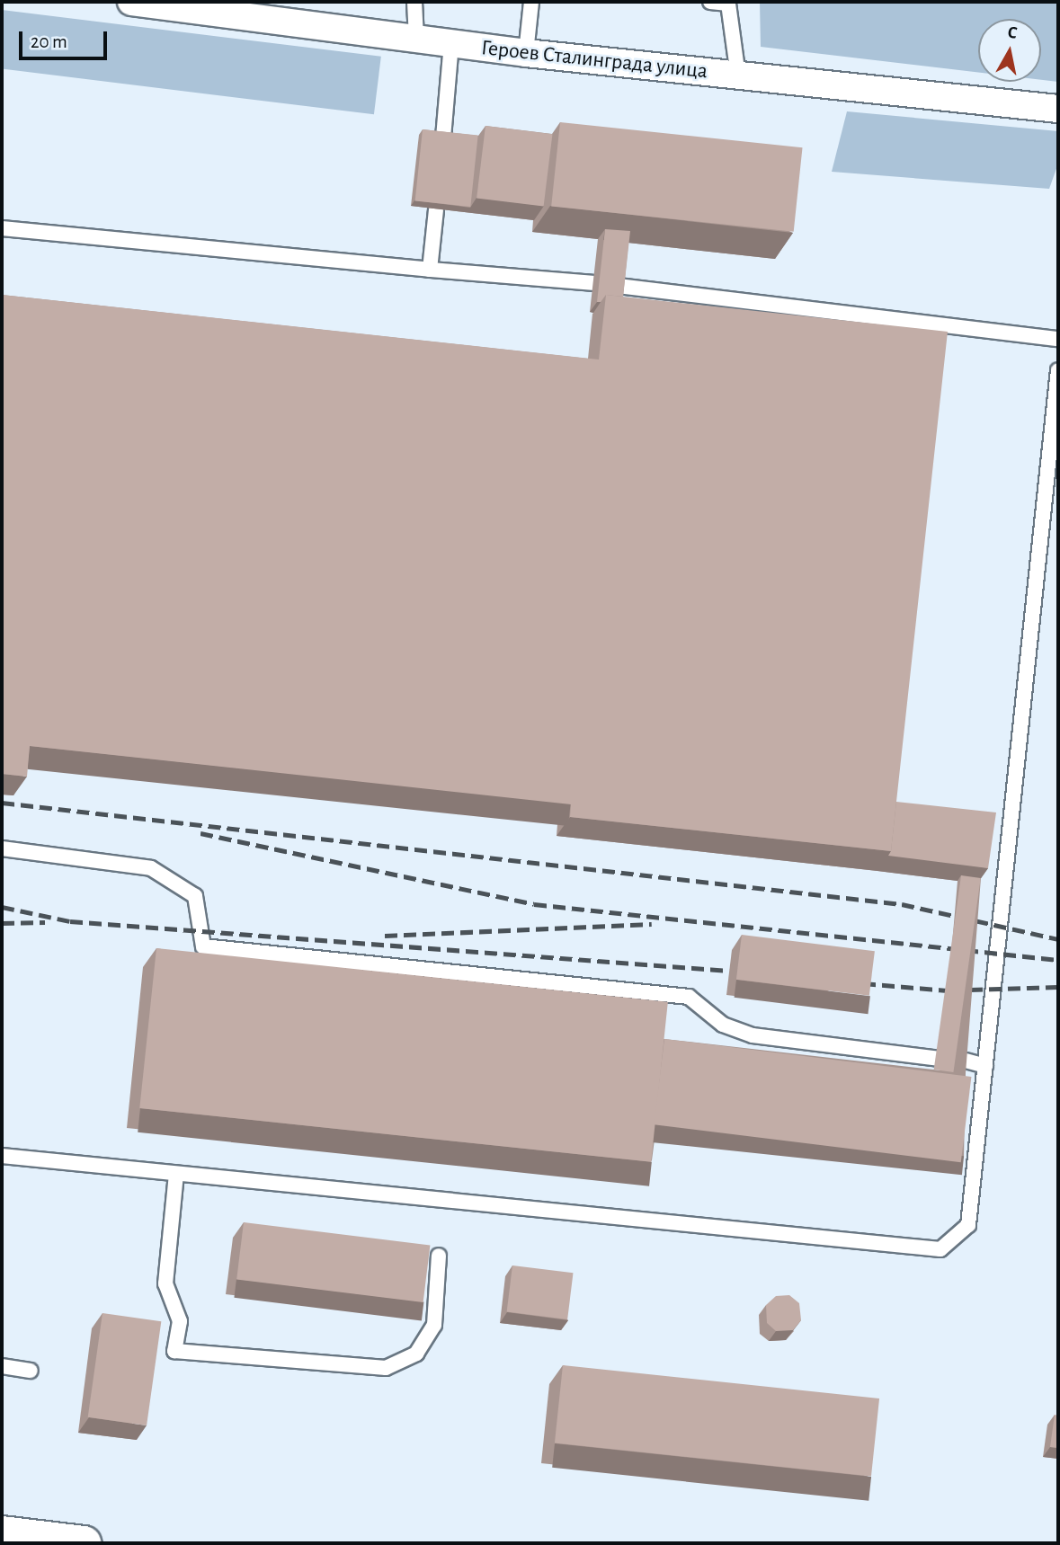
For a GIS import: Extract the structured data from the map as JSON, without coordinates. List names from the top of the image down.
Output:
{
  "streets": {
    "street": ["Героев Сталинграда улица"]
  },
  "scale_bar": "20 m",
  "north": "top"
}
